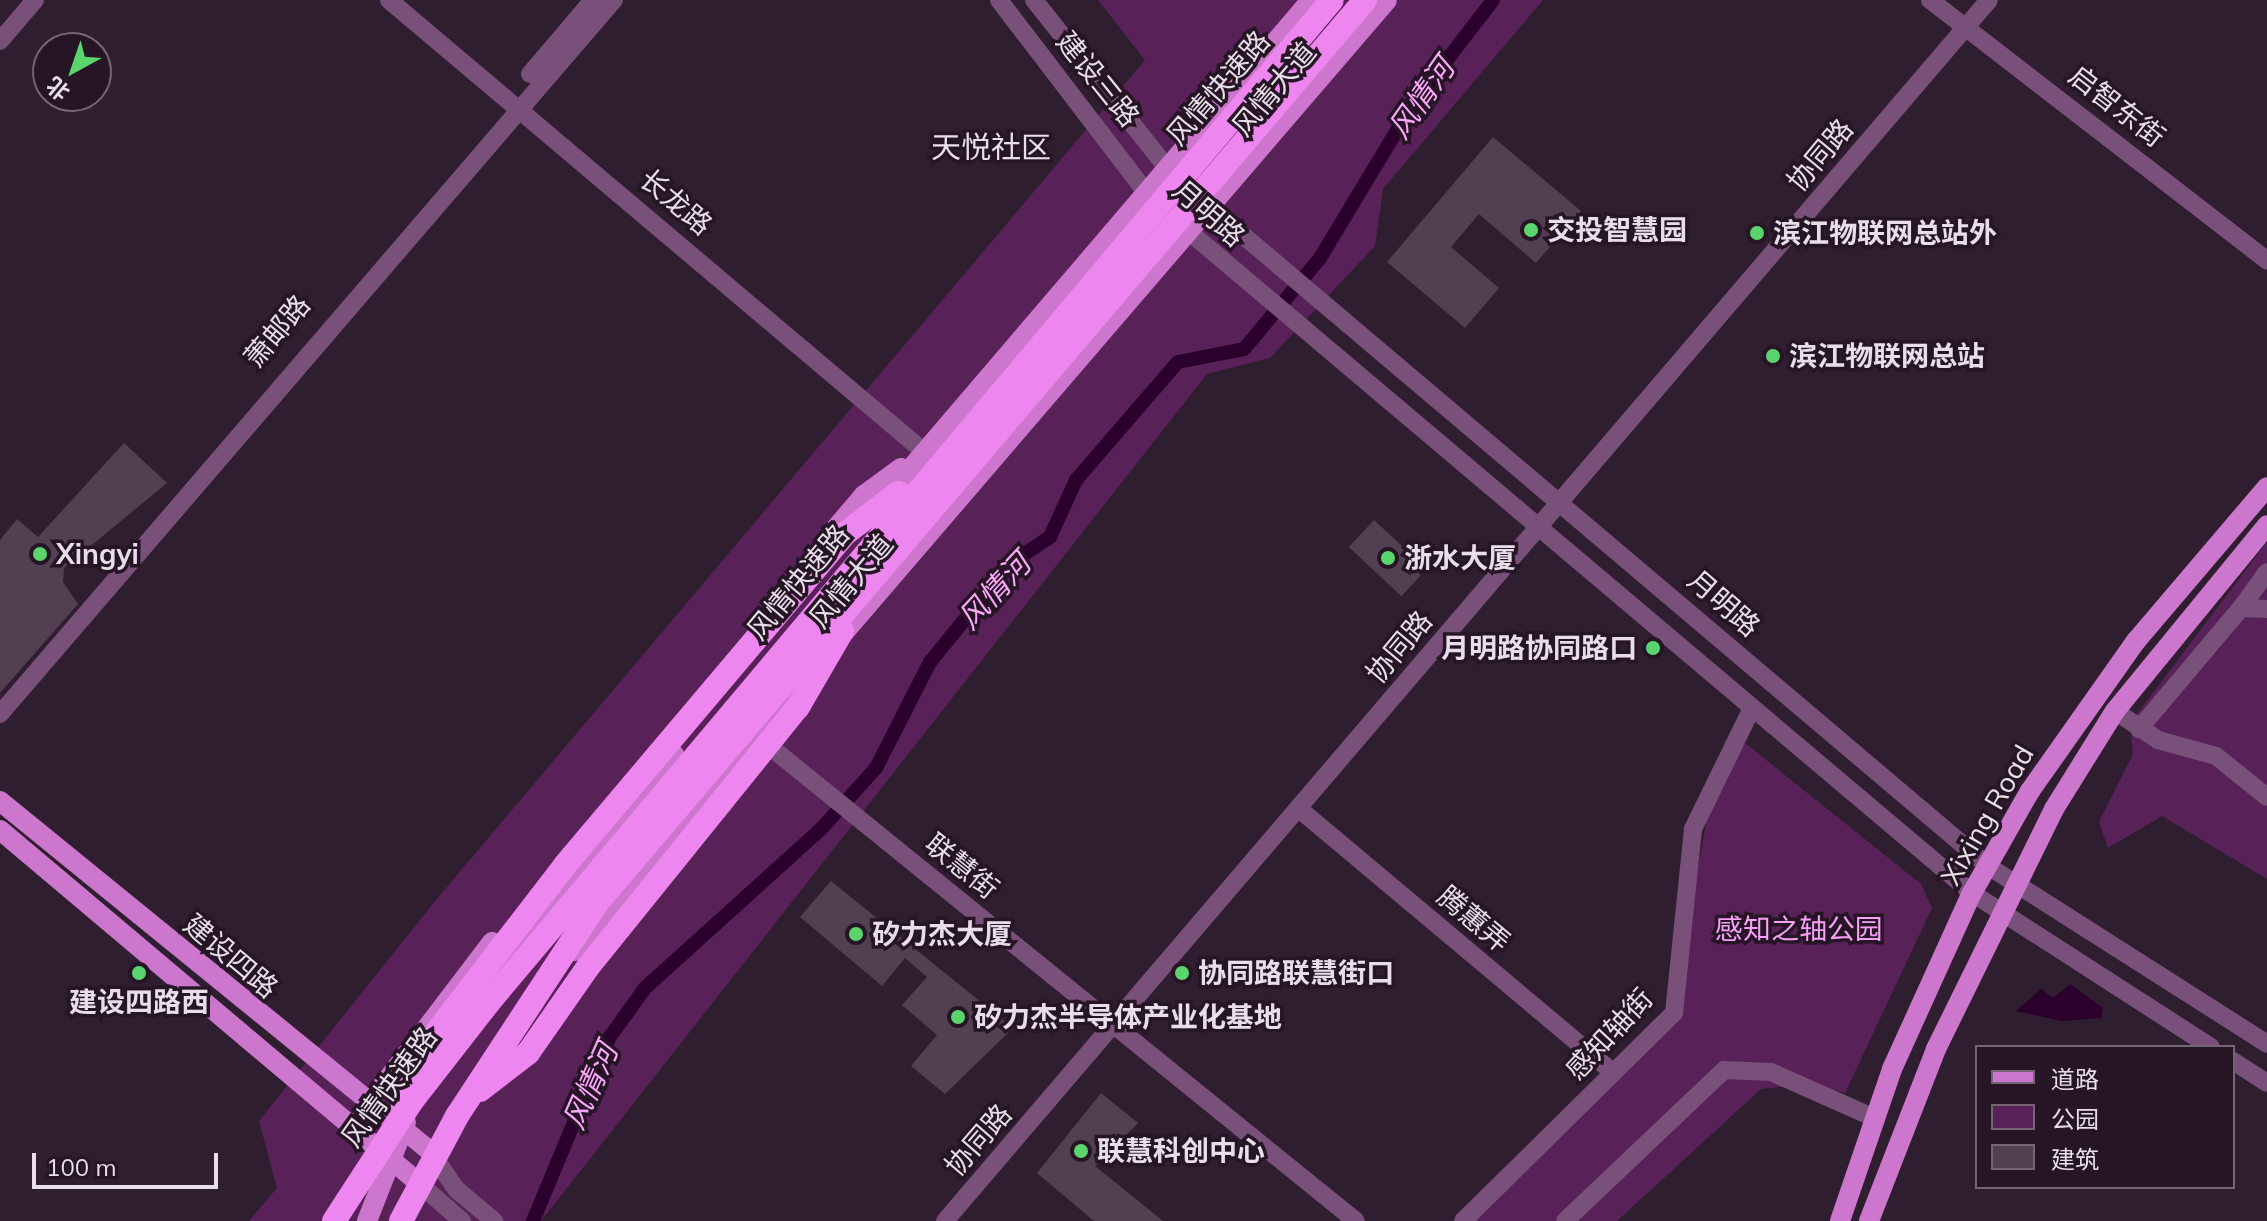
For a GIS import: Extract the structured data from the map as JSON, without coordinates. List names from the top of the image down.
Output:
{
  "streets": {
    "highway": ["风情快速路"],
    "main road": ["风情大道", "Xixing Road", "建设四路"],
    "street": [
      "建设三路",
      "启智东街",
      "协同路",
      "长龙路",
      "月明路",
      "萧邮路",
      "联慧街",
      "腾蕙弄",
      "感知轴街"
    ]
  },
  "crossings": [
    ["建设三路", "风情大道"],
    ["建设三路", "月明路"],
    ["风情快速路", "风情大道"],
    ["风情快速路", "长龙路"],
    ["风情大道", "长龙路"],
    ["风情大道", "月明路"],
    ["风情大道", "联慧街"],
    ["风情大道", "建设四路"],
    ["启智东街", "协同路"],
    ["协同路", "月明路"],
    ["协同路", "联慧街"],
    ["协同路", "腾蕙弄"],
    ["长龙路", "萧邮路"],
    ["月明路", "Xixing Road"],
    ["月明路", "感知轴街"],
    ["腾蕙弄", "感知轴街"]
  ],
  "districts": ["天悦社区"],
  "water": ["风情河"],
  "parks": ["感知之轴公园"],
  "places": [
    "交投智慧园",
    "滨江物联网总站外",
    "滨江物联网总站",
    "Xingyi",
    "浙水大厦",
    "月明路协同路口",
    "矽力杰大厦",
    "建设四路西",
    "协同路联慧街口",
    "矽力杰半导体产业化基地",
    "联慧科创中心"
  ],
  "legend": ["道路", "公园", "建筑"],
  "scale_bar": "100 m",
  "north": "bottom left"
}
